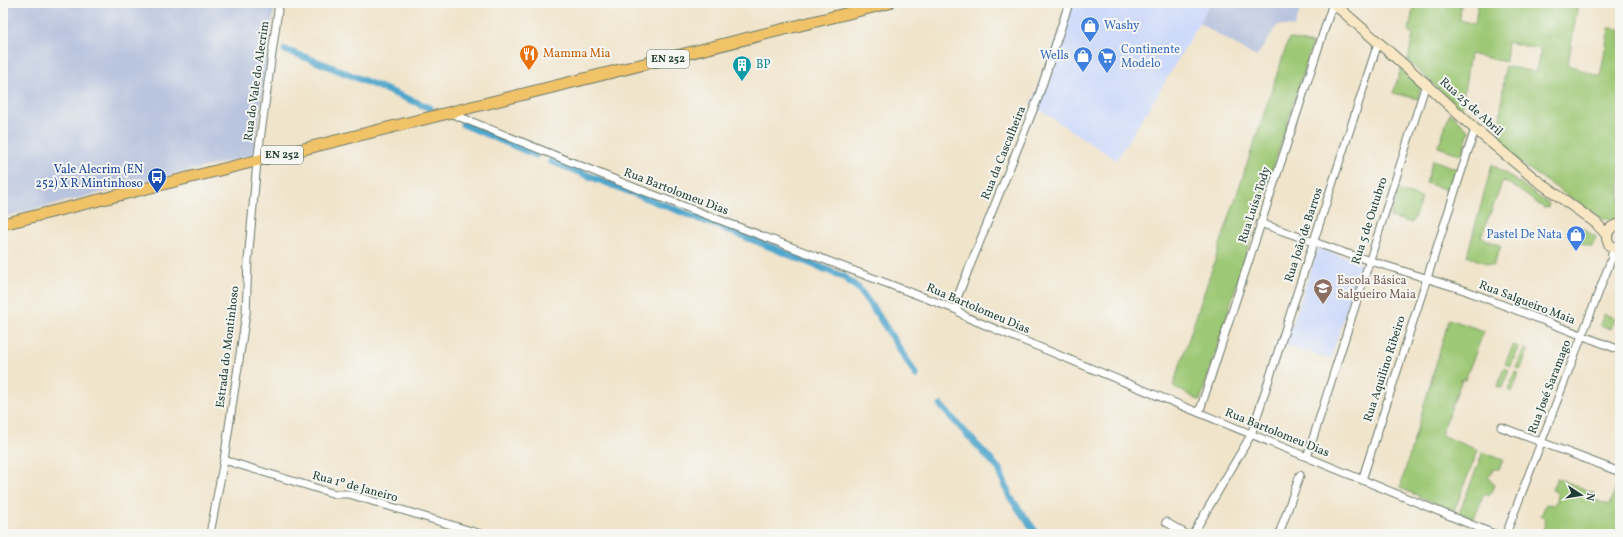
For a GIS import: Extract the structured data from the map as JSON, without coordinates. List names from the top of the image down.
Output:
{
  "streets": {
    "main road": ["EN 252"],
    "street": [
      "Rua do Vale do Alecrim",
      "Rua 25 de Abril",
      "Rua da Cascalheira",
      "Rua Bartolomeu Dias",
      "Rua Luísa Tody",
      "Rua 5 de Outubro",
      "Rua João de Barros",
      "Rua Salgueiro Maia",
      "Estrada do Montinhoso",
      "Rua Aquilino Ribeiro",
      "Rua José Saramago",
      "Rua 1º de Janeiro"
    ]
  },
  "crossings": [
    ["EN 252", "Rua do Vale do Alecrim"],
    ["EN 252", "Rua Bartolomeu Dias"],
    ["EN 252", "Estrada do Montinhoso"],
    ["Rua do Vale do Alecrim", "Estrada do Montinhoso"],
    ["Rua 25 de Abril", "Rua Luísa Tody"],
    ["Rua 25 de Abril", "Rua 5 de Outubro"],
    ["Rua 25 de Abril", "Rua João de Barros"],
    ["Rua 25 de Abril", "Rua Aquilino Ribeiro"],
    ["Rua da Cascalheira", "Rua Bartolomeu Dias"],
    ["Rua Bartolomeu Dias", "Rua Luísa Tody"],
    ["Rua Bartolomeu Dias", "Rua 5 de Outubro"],
    ["Rua Bartolomeu Dias", "Rua João de Barros"],
    ["Rua Bartolomeu Dias", "Rua Aquilino Ribeiro"],
    ["Rua Luísa Tody", "Rua Salgueiro Maia"],
    ["Rua 5 de Outubro", "Rua Salgueiro Maia"],
    ["Rua João de Barros", "Rua Salgueiro Maia"],
    ["Rua Salgueiro Maia", "Rua Aquilino Ribeiro"],
    ["Rua Salgueiro Maia", "Rua José Saramago"],
    ["Estrada do Montinhoso", "Rua 1º de Janeiro"]
  ],
  "places": {
    "shop": ["Washy", "Wells", "Pastel De Nata"],
    "restaurant": ["Mamma Mia"],
    "supermarket": ["Continente Modelo"],
    "building": ["BP"],
    "bus stop": ["Vale Alecrim (EN 252) X R Mintinhoso"],
    "school or university": ["Escola Básica Salgueiro Maia"]
  },
  "north": "right"
}
